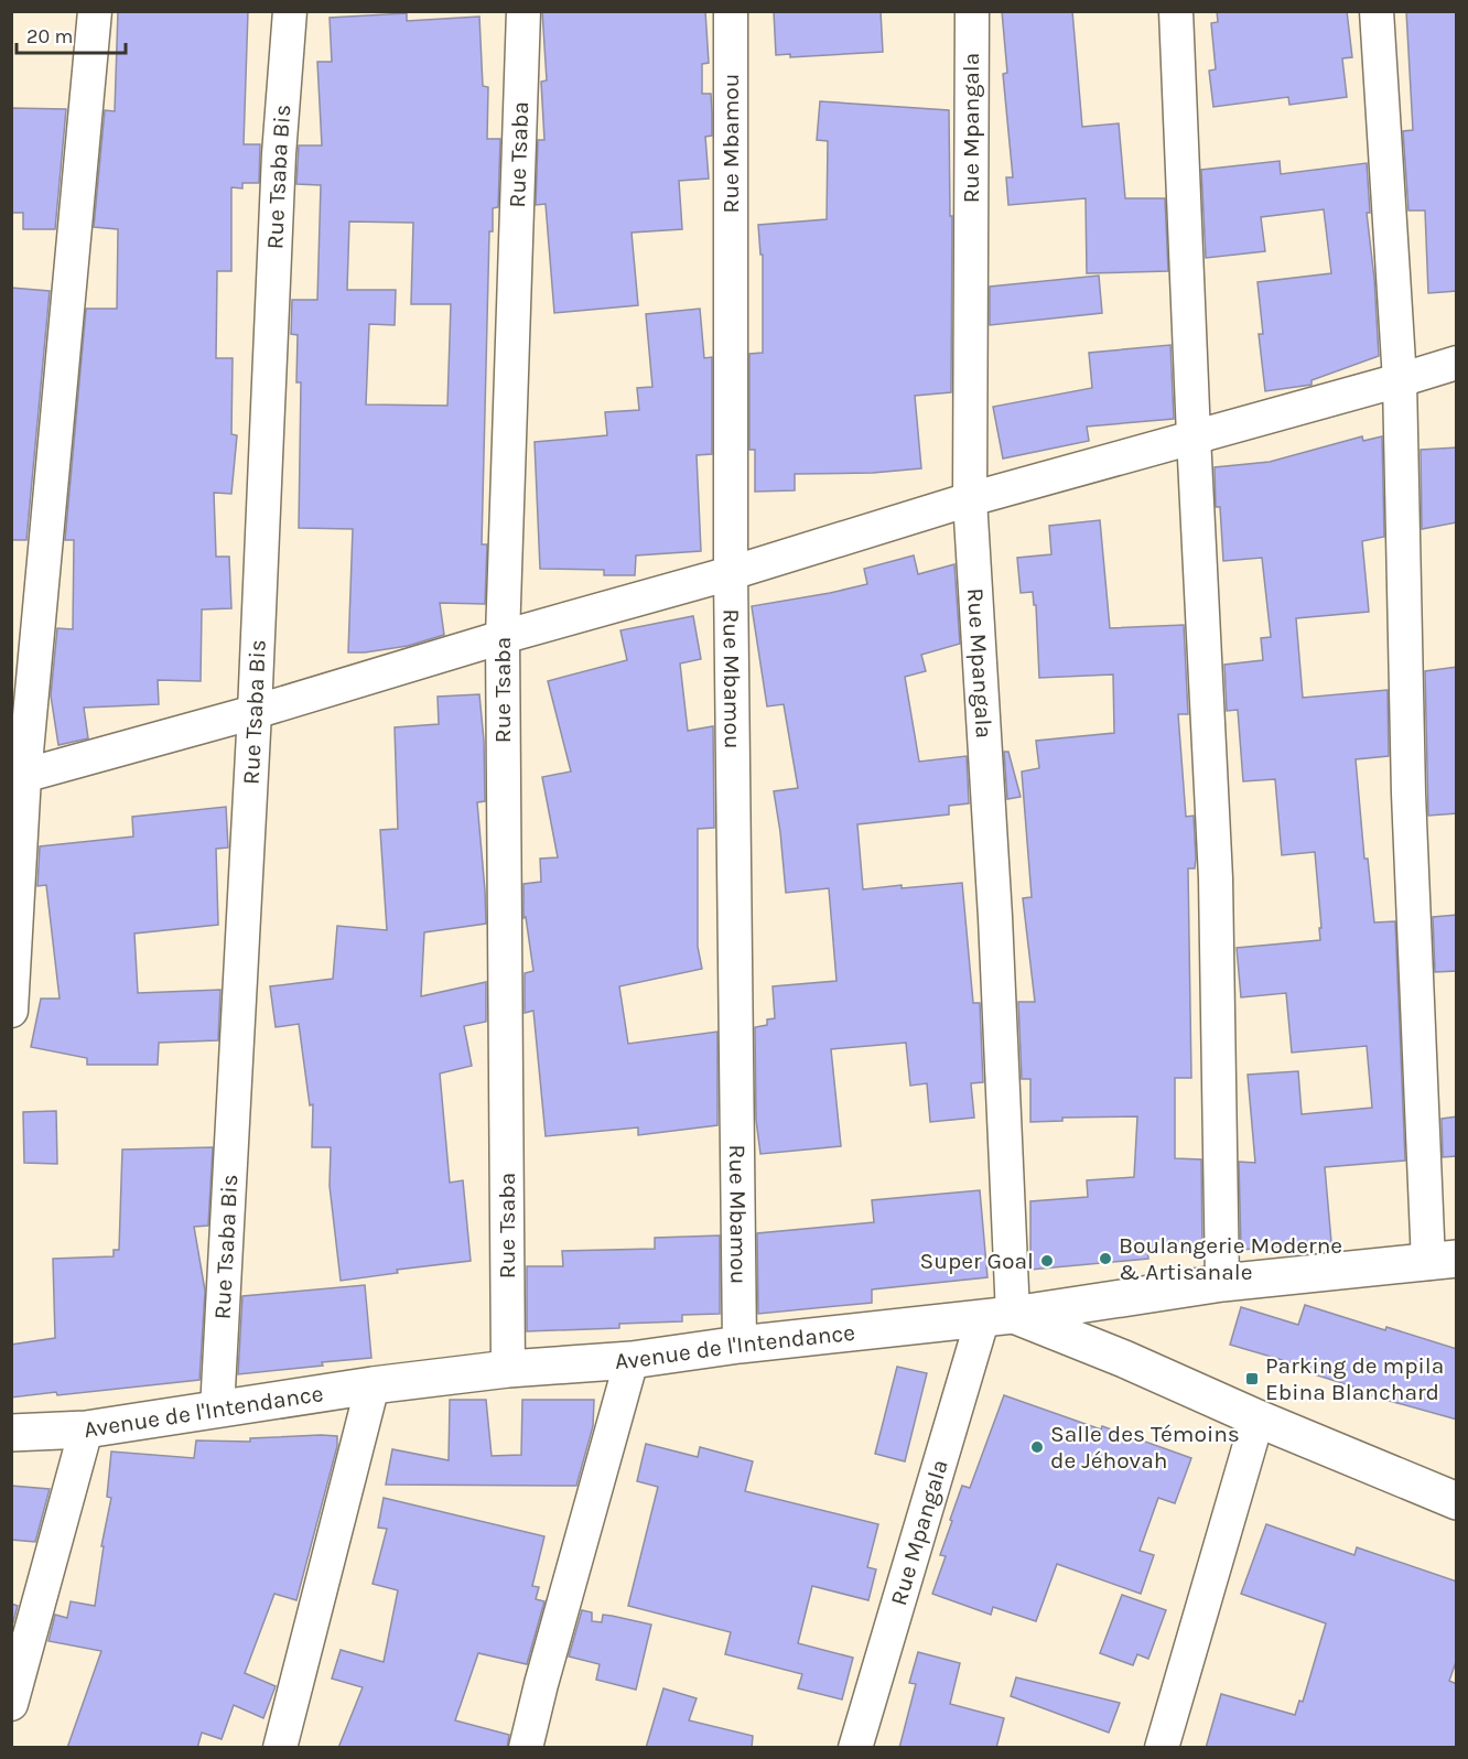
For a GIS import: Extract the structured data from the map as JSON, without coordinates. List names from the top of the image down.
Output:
{
  "streets": {
    "street": [
      "Rue Mpangala",
      "Rue Mbamou",
      "Rue Tsaba",
      "Rue Tsaba Bis",
      "Avenue de l'Intendance"
    ]
  },
  "crossings": [
    ["Rue Mpangala", "Avenue de l'Intendance"],
    ["Rue Mbamou", "Avenue de l'Intendance"],
    ["Rue Tsaba", "Avenue de l'Intendance"],
    ["Rue Tsaba Bis", "Avenue de l'Intendance"]
  ],
  "places": {
    "other": ["Boulangerie Moderne & Artisanale", "Super Goal", "Salle des Témoins de Jéhovah"],
    "transit": ["Parking de mpila Ebina Blanchard"]
  },
  "scale_bar": "20 m"
}
